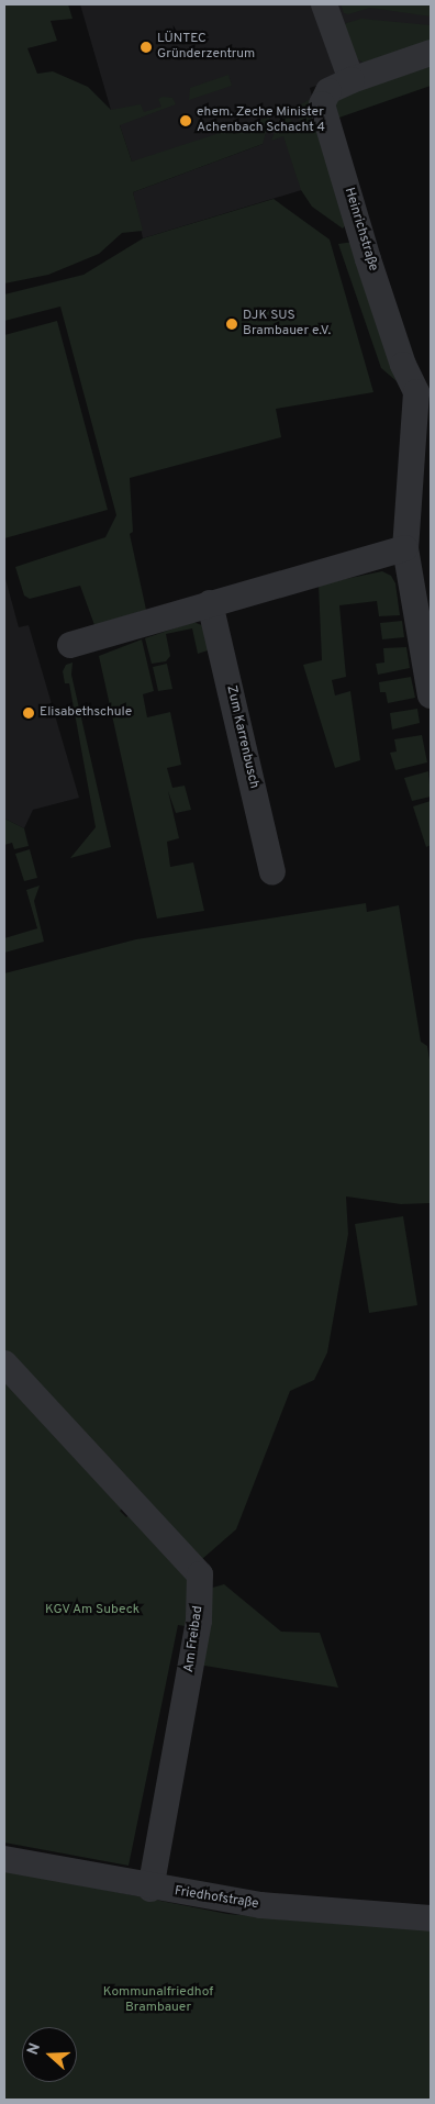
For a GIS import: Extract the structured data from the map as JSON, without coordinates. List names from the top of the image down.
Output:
{
  "streets": {
    "street": [
      "Heinrichstraße",
      "Zum Karrenbusch",
      "Am Freibad",
      "Friedhofstraße"
    ]
  },
  "crossings": [
    ["Am Freibad", "Friedhofstraße"]
  ],
  "parks": ["KGV Am Subeck", "Kommunalfriedhof Brambauer"],
  "places": [
    "LÜNTEC Gründerzentrum",
    "ehem. Zeche Minister Achenbach Schacht 4",
    "DJK SUS Brambauer e.V.",
    "Elisabethschule"
  ],
  "north": "left"
}
